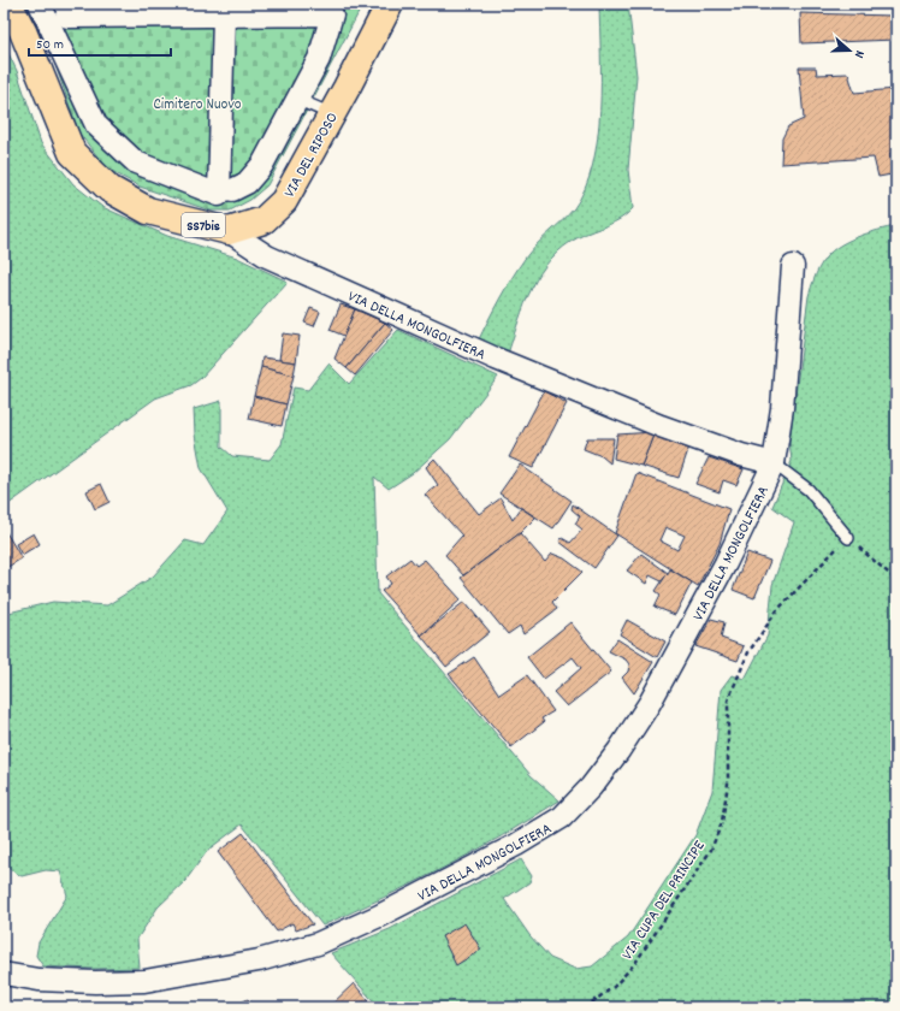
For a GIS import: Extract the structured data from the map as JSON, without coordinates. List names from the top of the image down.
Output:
{
  "streets": {
    "main road": ["VIA DEL RIPOSO", "SS7bis"],
    "street": ["VIA DELLA MONGOLFIERA"],
    "path": ["VIA CUPA DEL PRINCIPE"]
  },
  "crossings": [
    ["VIA DEL RIPOSO", "SS7bis"],
    ["VIA DEL RIPOSO", "VIA DELLA MONGOLFIERA"],
    ["SS7bis", "VIA DELLA MONGOLFIERA"]
  ],
  "parks": ["Cimitero Nuovo"],
  "scale_bar": "50 m",
  "north": "right"
}
